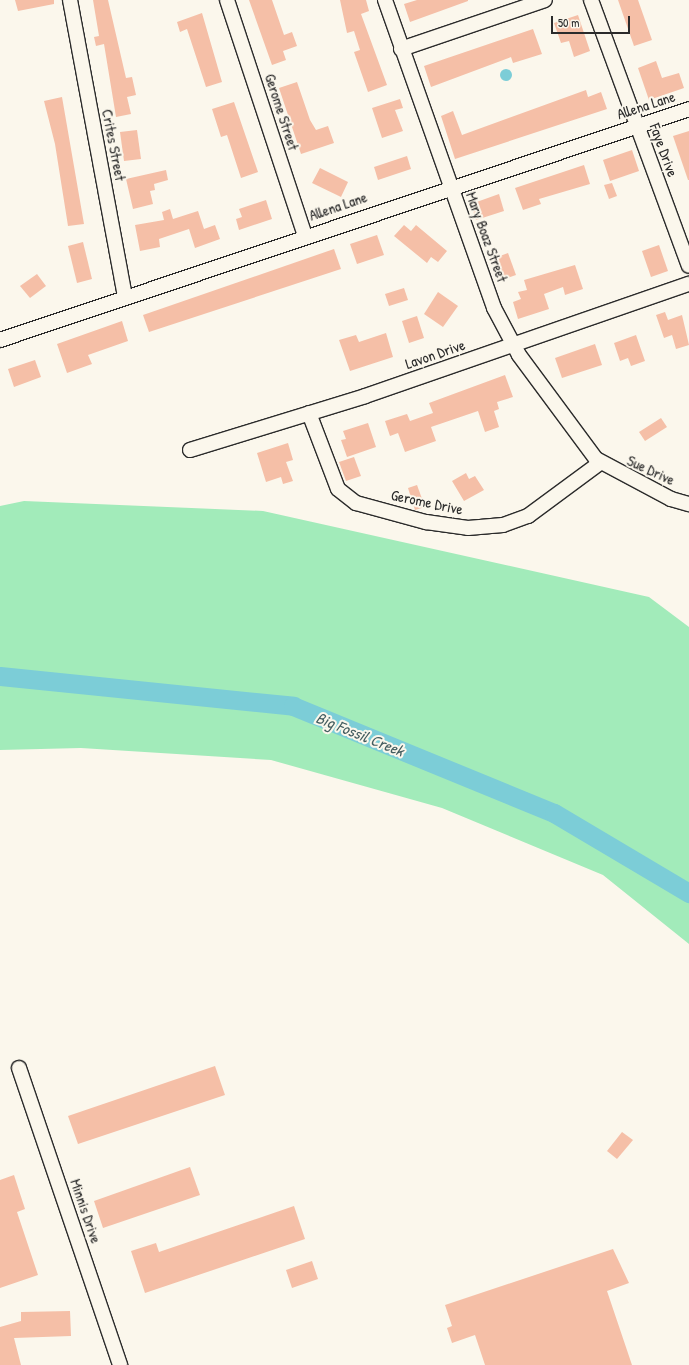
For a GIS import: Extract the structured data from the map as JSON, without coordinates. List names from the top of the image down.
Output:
{
  "streets": {
    "street": [
      "Allena Lane",
      "Gerome Street",
      "Crites Street",
      "Faye Drive",
      "Mary Boaz Street",
      "Lavon Drive",
      "Sue Drive",
      "Gerome Drive",
      "Minnis Drive"
    ]
  },
  "crossings": [
    ["Allena Lane", "Gerome Street"],
    ["Allena Lane", "Crites Street"],
    ["Allena Lane", "Faye Drive"],
    ["Allena Lane", "Mary Boaz Street"],
    ["Mary Boaz Street", "Lavon Drive"],
    ["Mary Boaz Street", "Sue Drive"],
    ["Mary Boaz Street", "Gerome Drive"],
    ["Lavon Drive", "Gerome Drive"],
    ["Sue Drive", "Gerome Drive"]
  ],
  "water": ["Big Fossil Creek"],
  "scale_bar": "50 m"
}
